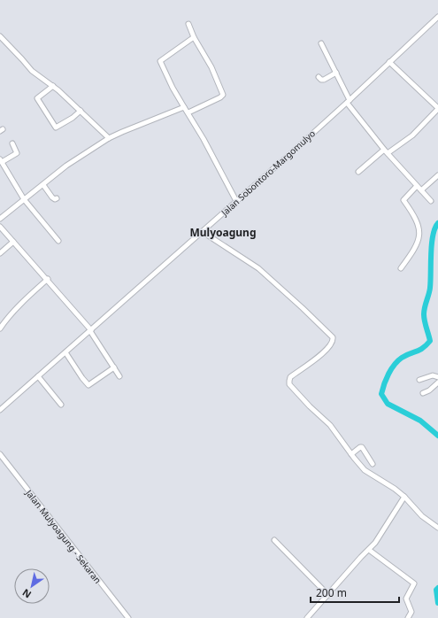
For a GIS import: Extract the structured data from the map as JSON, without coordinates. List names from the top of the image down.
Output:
{
  "streets": {
    "street": ["Jalan Sobontoro-Margomulyo", "Jalan Mulyoagung - Sekaran"]
  },
  "districts": ["Mulyoagung"],
  "scale_bar": "200 m",
  "north": "bottom left"
}
